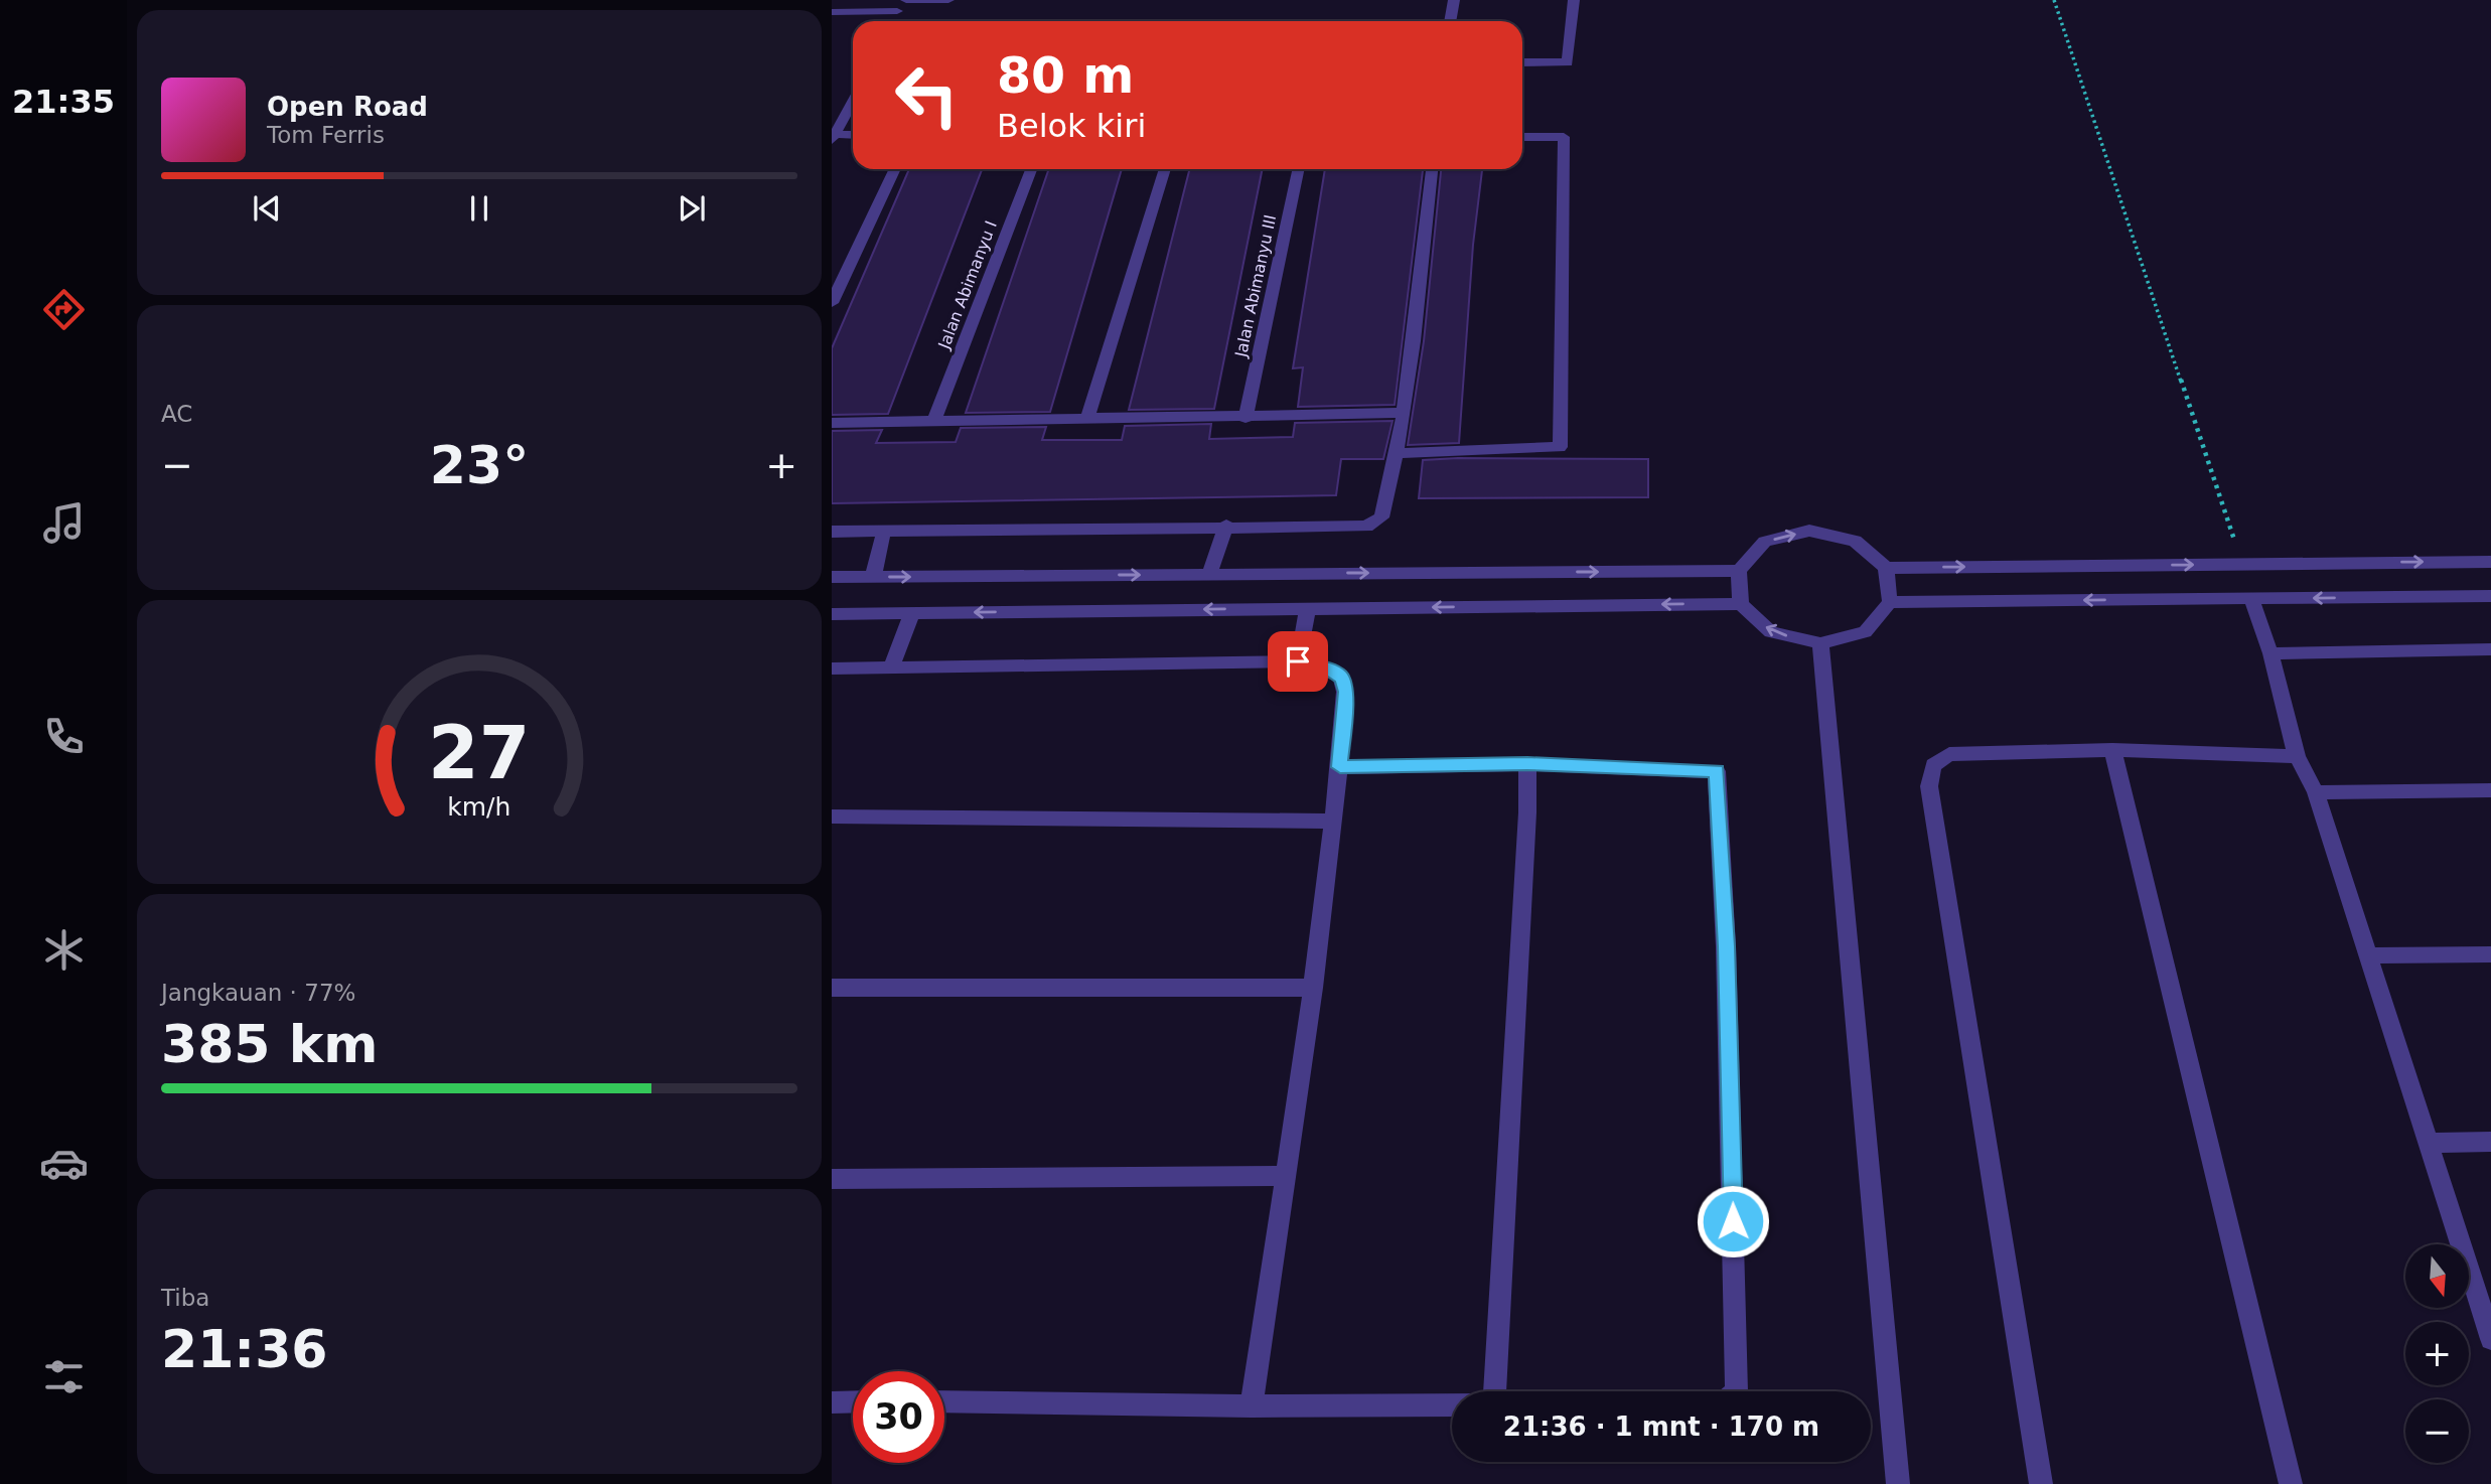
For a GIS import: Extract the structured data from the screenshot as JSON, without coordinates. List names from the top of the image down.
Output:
{
  "streets": {
    "street": ["Jalan Abimanyu I", "Jalan Abimanyu III"]
  },
  "north": "bottom",
  "page": {
    "tabs": "21:35",
    "turn": ["80 m", "Belok kiri"],
    "song": ["Open Road", "Tom Ferris"],
    "tile": [
      "AC",
      ["Jangkauan · 77%", "385 km"],
      ["Tiba", "21:36"]
    ],
    "heat": ["−", "23°", "+"],
    "map_buttons": ["+", "−"],
    "limit": "30",
    "trip": "21:36 · 1 mnt · 170 m",
    "gauge": ["27", "km/h"]
  }
}
